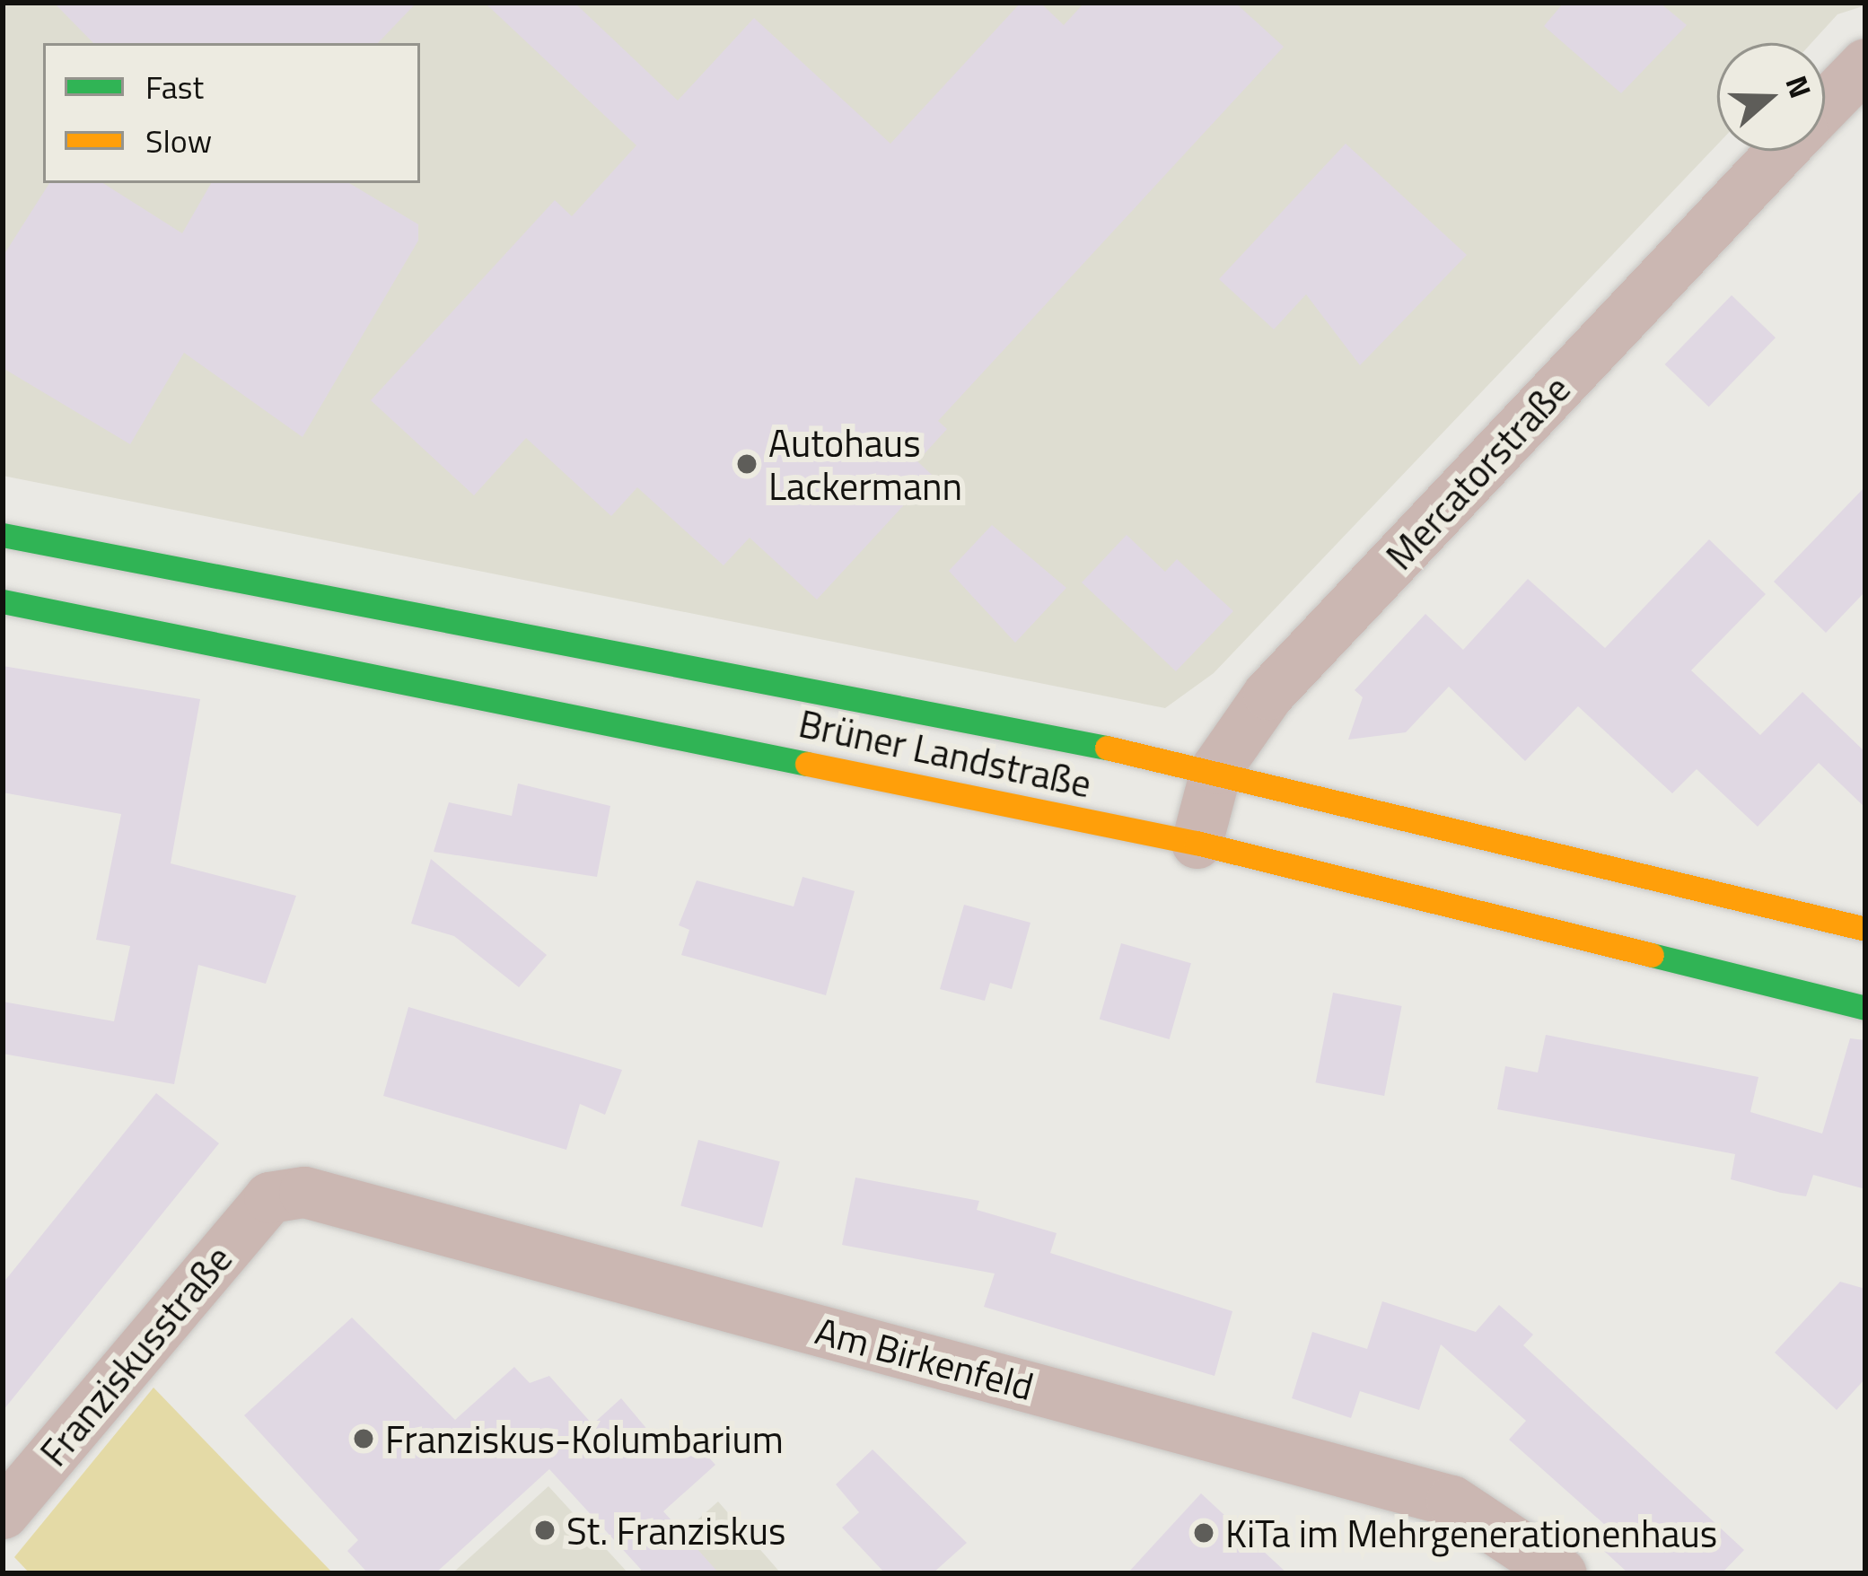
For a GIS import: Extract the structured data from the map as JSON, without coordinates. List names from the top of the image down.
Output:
{
  "streets": {
    "main road": ["Brüner Landstraße"],
    "street": ["Mercatorstraße", "Franziskusstraße", "Am Birkenfeld"]
  },
  "crossings": [
    ["Mercatorstraße", "Brüner Landstraße"],
    ["Franziskusstraße", "Am Birkenfeld"]
  ],
  "places": [
    "Autohaus Lackermann",
    "Franziskus-Kolumbarium",
    "St. Franziskus",
    "KiTa im Mehrgenerationenhaus"
  ],
  "legend": ["Fast", "Slow"],
  "north": "right"
}
